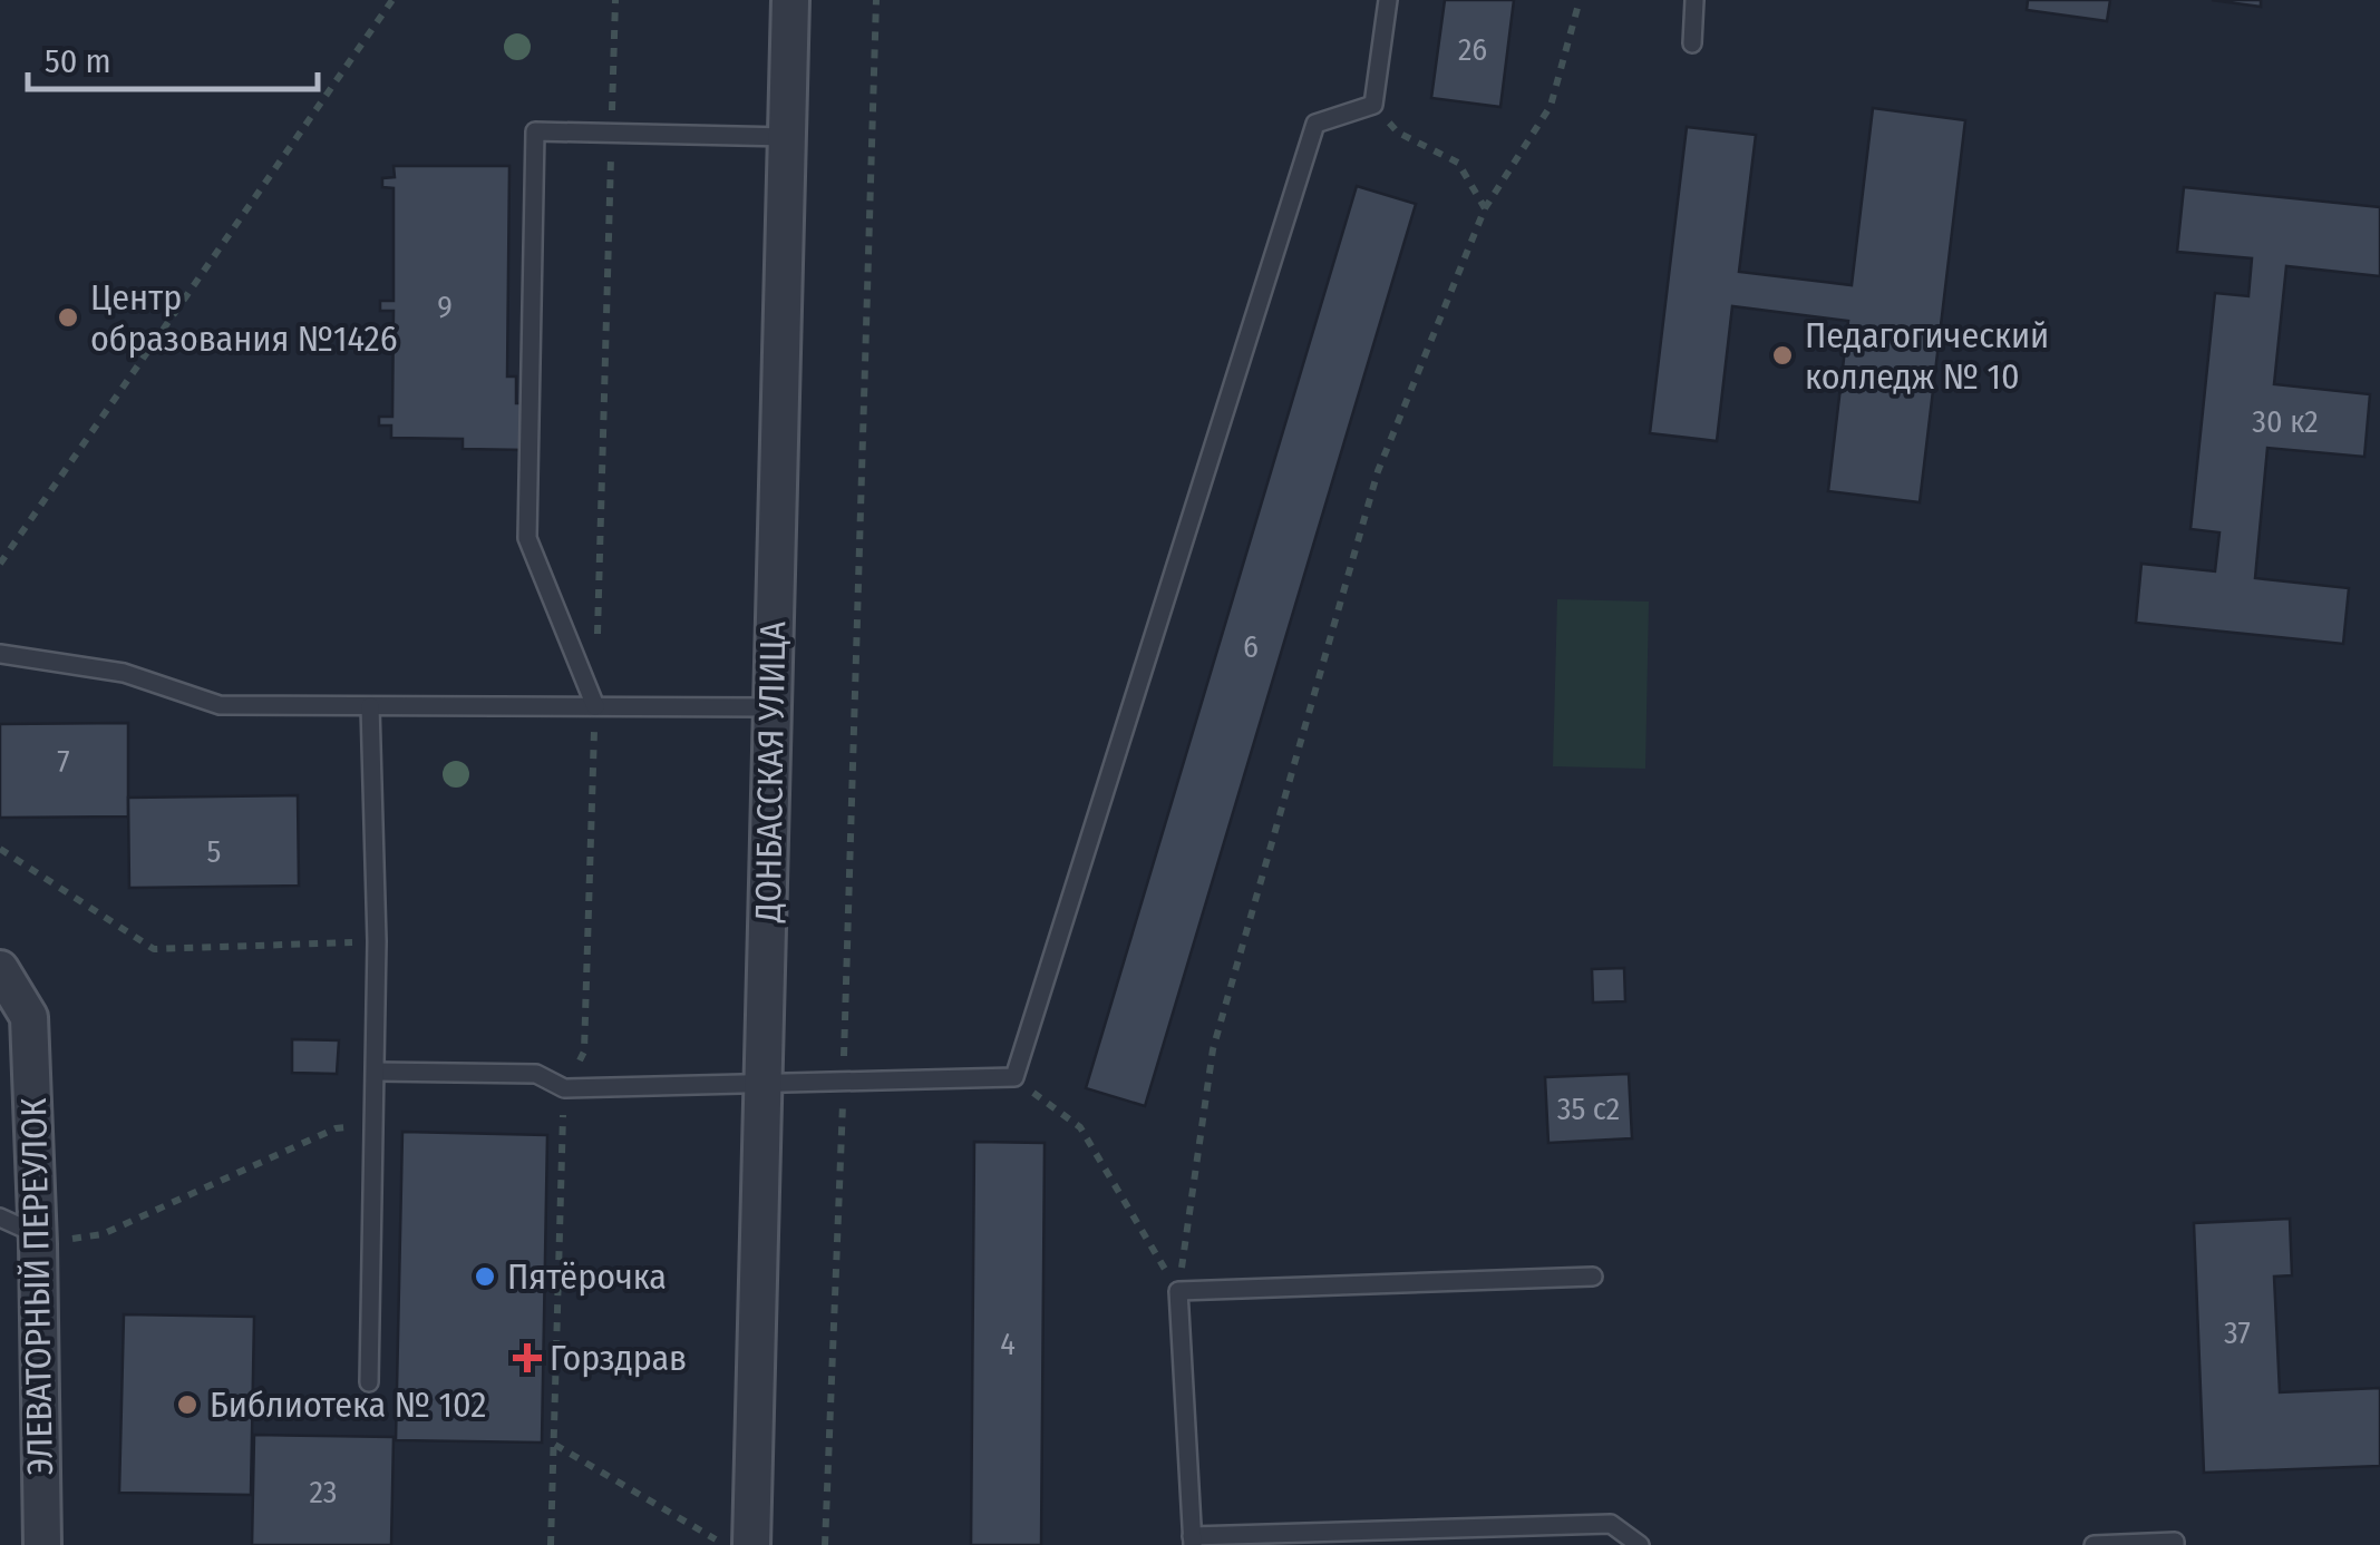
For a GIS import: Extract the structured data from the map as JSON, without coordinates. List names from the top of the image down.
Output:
{
  "streets": {
    "street": ["ДОНБАССКАЯ УЛИЦА", "ЭЛЕВАТОРНЫЙ ПЕРЕУЛОК"]
  },
  "places": {
    "other": [
      "Центр образования №1426",
      "Педагогический колледж № 10",
      "Пятёрочка",
      "Библиотека № 102"
    ],
    "health": ["Горздрав"]
  },
  "house_numbers": [
    "26",
    "9",
    "30 к2",
    "6",
    "7",
    "5",
    "35 с2",
    "37",
    "4",
    "23"
  ],
  "scale_bar": "50 m"
}
